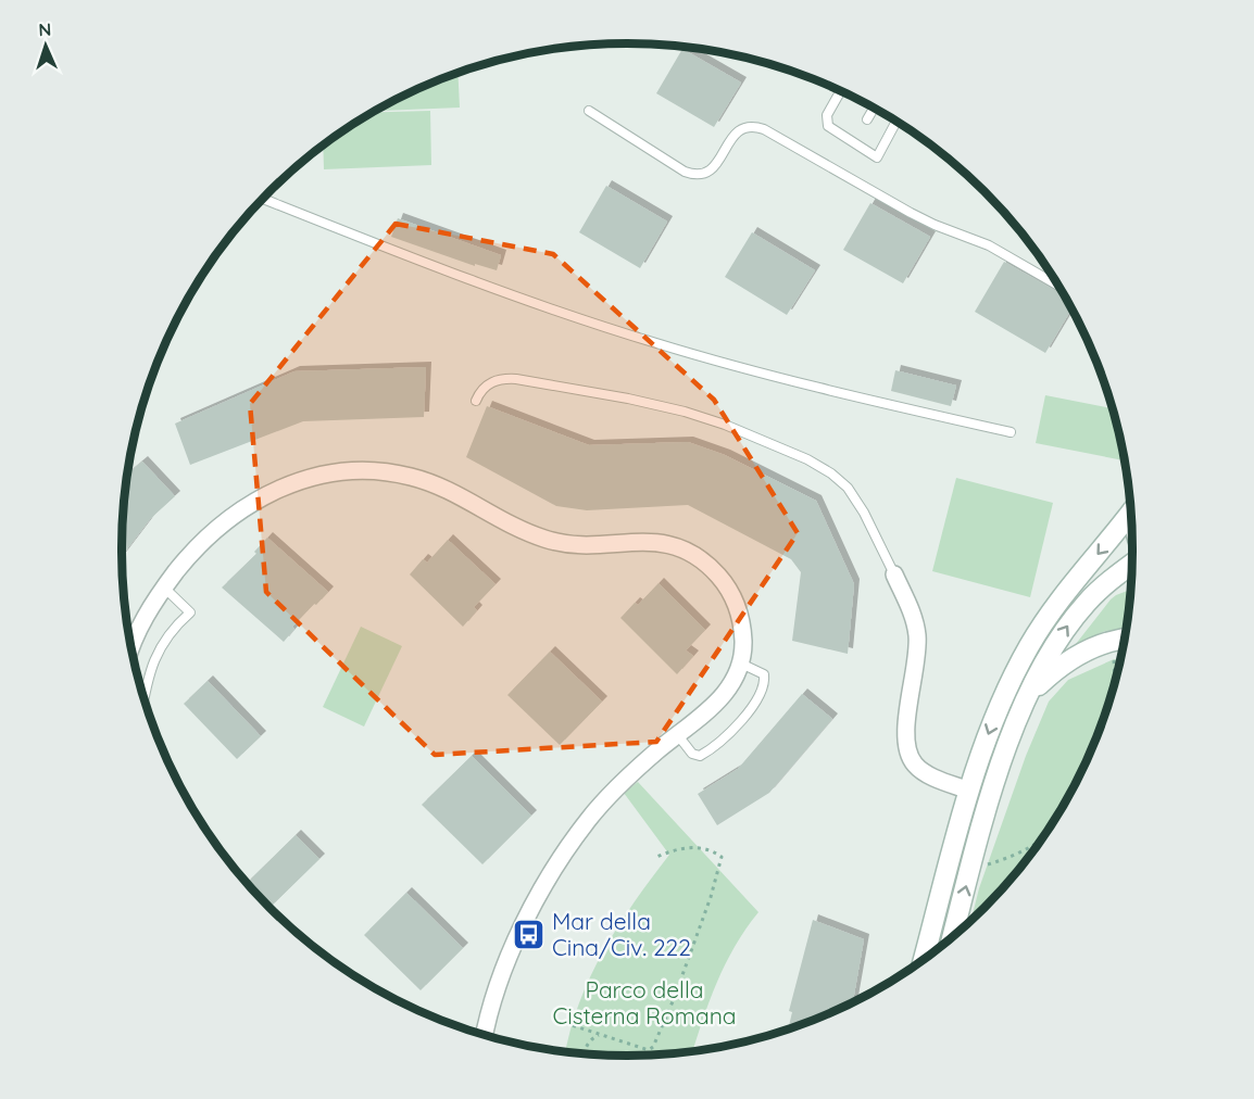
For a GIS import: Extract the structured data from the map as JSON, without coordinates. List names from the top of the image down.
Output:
{
  "parks": ["Parco della Cisterna Romana"],
  "places": {
    "bus stop": ["Mar della Cina/Civ. 222"]
  },
  "north": "top"
}
